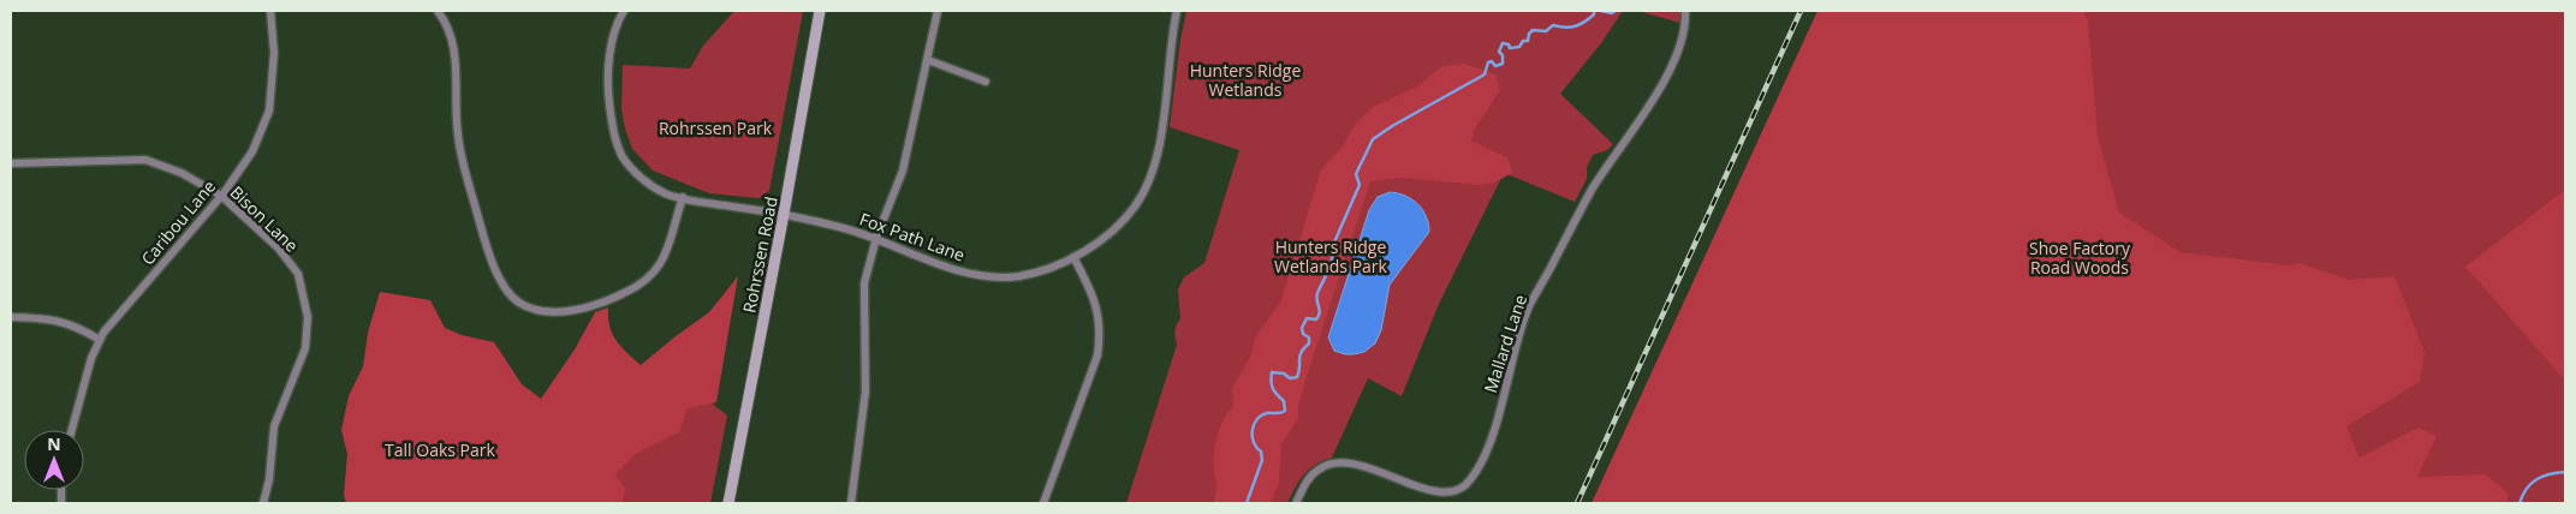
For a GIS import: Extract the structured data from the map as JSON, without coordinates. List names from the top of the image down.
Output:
{
  "streets": {
    "street": [
      "Bison Lane",
      "Caribou Lane",
      "Fox Path Lane",
      "Rohrssen Road",
      "Mallard Lane"
    ]
  },
  "crossings": [
    ["Bison Lane", "Caribou Lane"],
    ["Fox Path Lane", "Rohrssen Road"]
  ],
  "parks": [
    "Hunters Ridge Wetlands",
    "Rohrssen Park",
    "Hunters Ridge Wetlands Park",
    "Shoe Factory Road Woods",
    "Tall Oaks Park"
  ],
  "north": "top"
}
